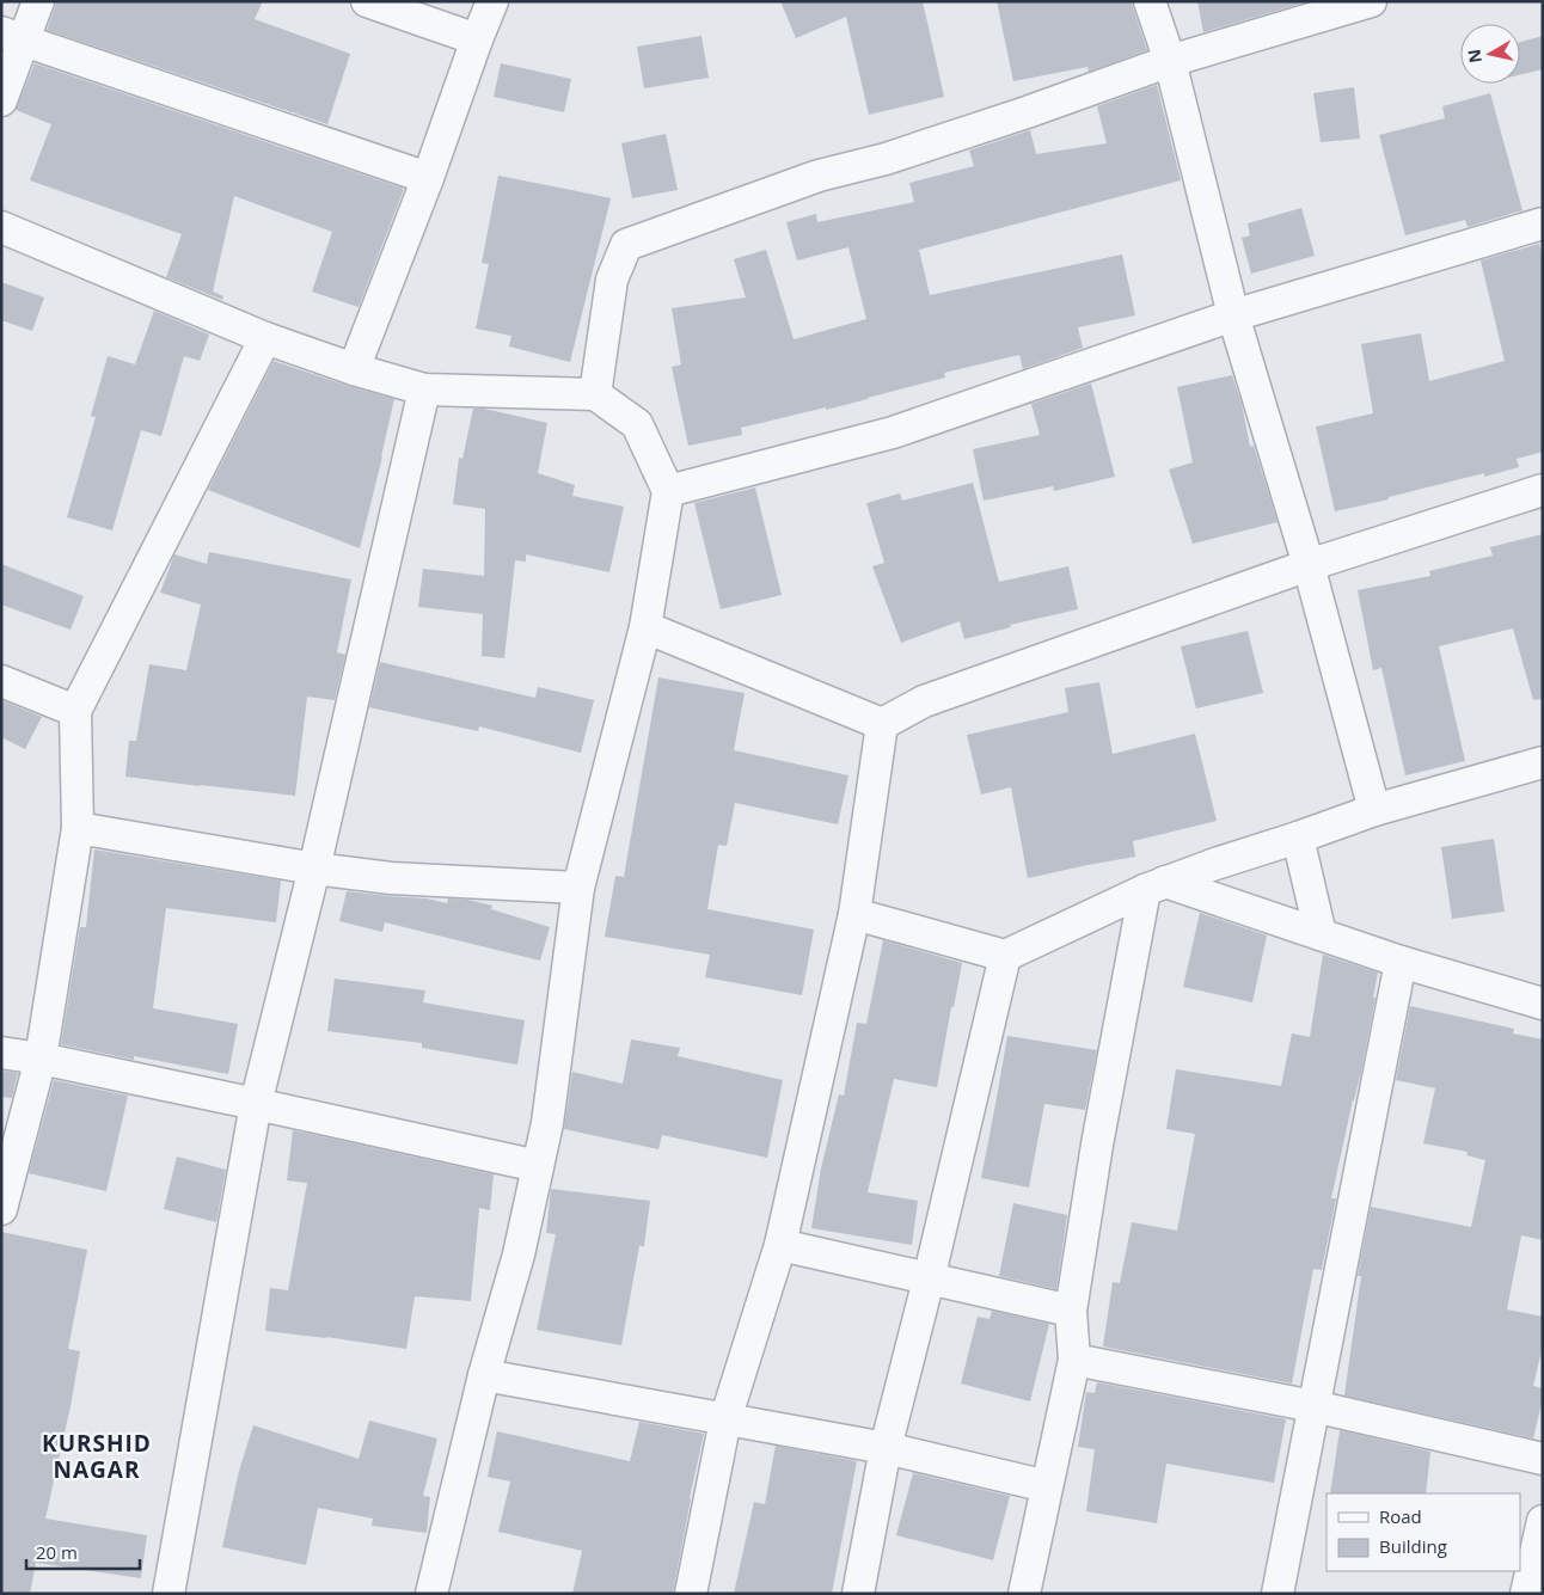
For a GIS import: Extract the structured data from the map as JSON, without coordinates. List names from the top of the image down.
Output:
{
  "districts": ["KURSHID NAGAR"],
  "legend": ["Road", "Building"],
  "scale_bar": "20 m",
  "north": "left"
}
